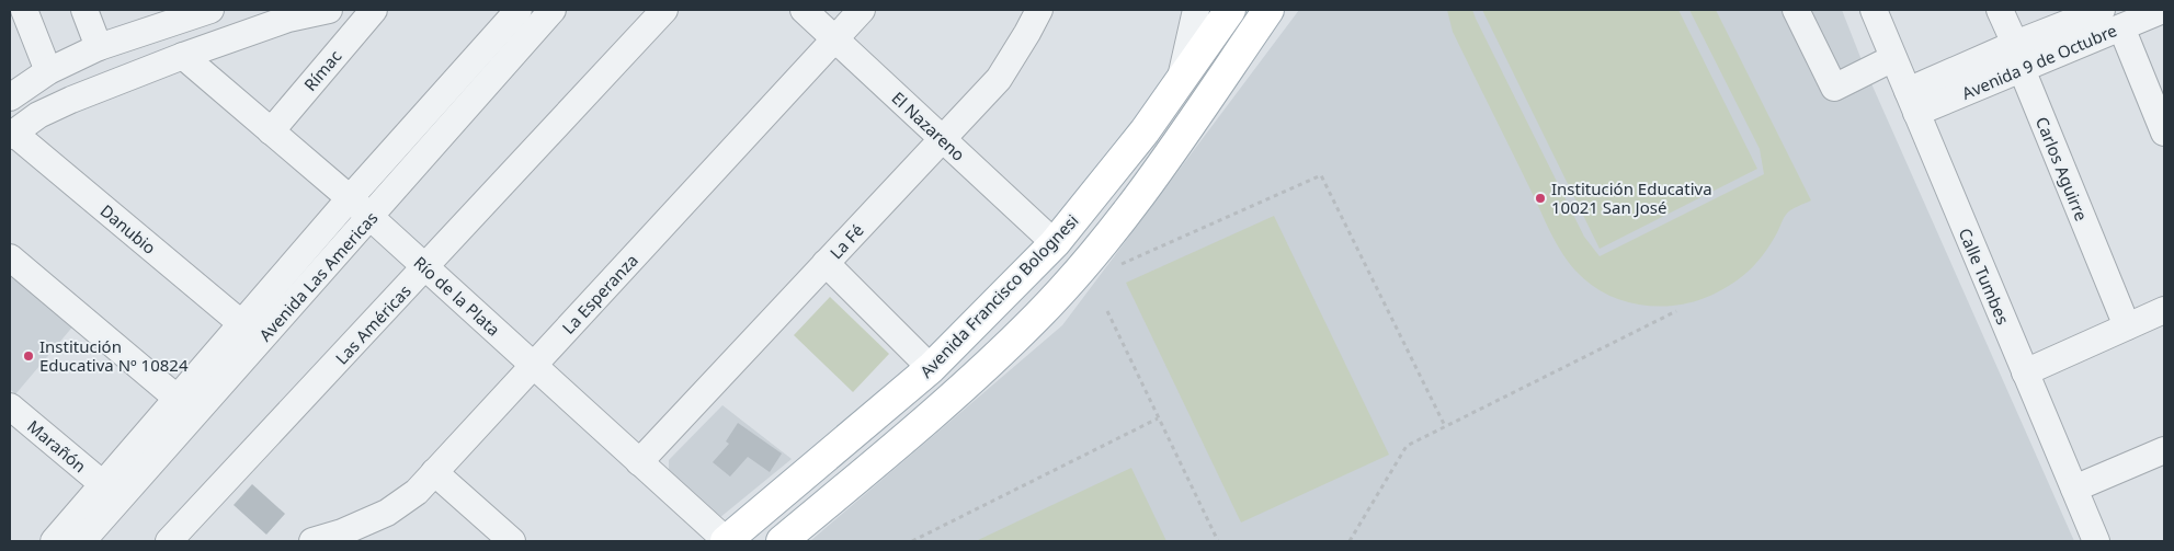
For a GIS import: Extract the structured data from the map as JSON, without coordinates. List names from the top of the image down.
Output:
{
  "streets": {
    "main road": ["Avenida Francisco Bolognesi"],
    "street": [
      "Avenida 9 de Octubre",
      "Rímac",
      "El Nazareno",
      "Carlos Aguirre",
      "Danubio",
      "La Fé",
      "Avenida Las Americas",
      "Calle Tumbes",
      "La Esperanza",
      "Río de la Plata",
      "Las Américas",
      "Marañón"
    ]
  },
  "crossings": [
    ["Avenida 9 de Octubre", "Carlos Aguirre"],
    ["Avenida 9 de Octubre", "Calle Tumbes"],
    ["Rímac", "Río de la Plata"],
    ["El Nazareno", "La Fé"],
    ["El Nazareno", "La Esperanza"],
    ["El Nazareno", "Avenida Francisco Bolognesi"],
    ["Danubio", "Avenida Las Americas"],
    ["La Fé", "Río de la Plata"],
    ["Avenida Las Americas", "Río de la Plata"],
    ["Avenida Las Americas", "Marañón"],
    ["La Esperanza", "Río de la Plata"],
    ["Río de la Plata", "Avenida Francisco Bolognesi"],
    ["Río de la Plata", "Las Américas"]
  ],
  "places": ["Institución Educativa 10021 San José", "Institución Educativa Nº 10824"]
}
